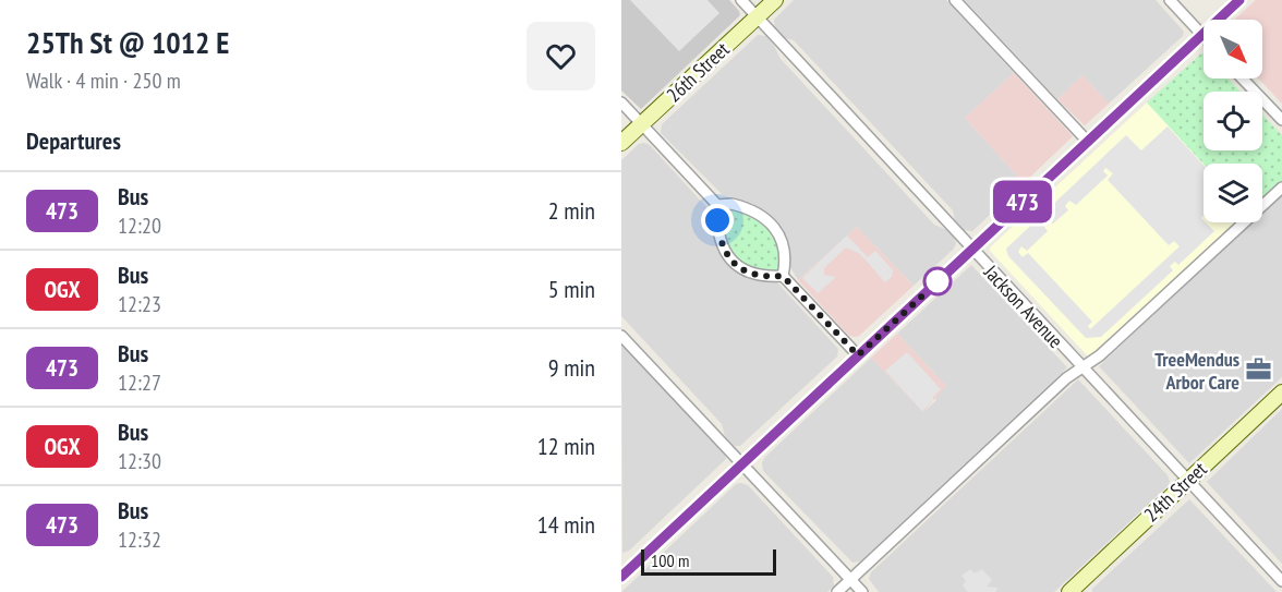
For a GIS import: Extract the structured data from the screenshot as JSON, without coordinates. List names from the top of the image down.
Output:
{
  "streets": {
    "street": ["26th Street", "Jackson Avenue", "24th Street"]
  },
  "crossings": [
    ["26th Street", "Jackson Avenue"],
    ["Jackson Avenue", "24th Street"]
  ],
  "places": {
    "office": ["TreeMendus Arbor Care"]
  },
  "lines": ["bus line 473"],
  "scale_bar": "100 m",
  "north": "bottom right",
  "page": {
    "heading": [
      ["25Th St @ 1012 E", "Walk · 4 min · 250 m"],
      "Departures"
    ],
    "on_map": "473",
    "list": [
      {
        "mark": "473",
        "name": "Bus",
        "note": "12:20",
        "value": "2 min"
      },
      {
        "mark": "OGX",
        "name": "Bus",
        "note": "12:23",
        "value": "5 min"
      },
      {
        "mark": "473",
        "name": "Bus",
        "note": "12:27",
        "value": "9 min"
      },
      {
        "mark": "OGX",
        "name": "Bus",
        "note": "12:30",
        "value": "12 min"
      },
      {
        "mark": "473",
        "name": "Bus",
        "note": "12:32",
        "value": "14 min"
      }
    ],
    "scale": "100 m"
  }
}
